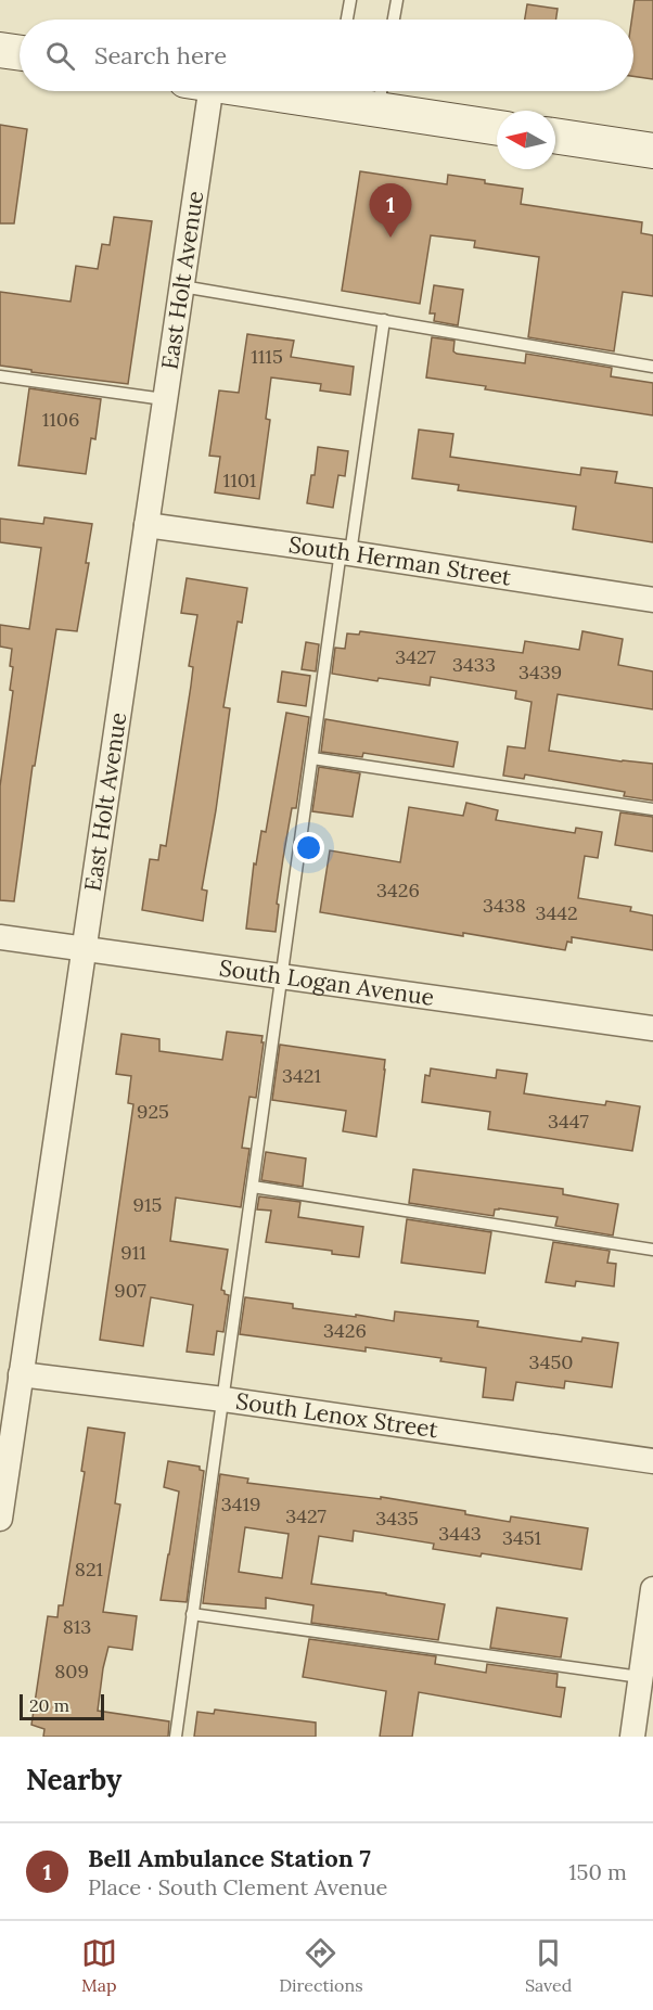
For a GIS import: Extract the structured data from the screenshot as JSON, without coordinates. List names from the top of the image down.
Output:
{
  "streets": {
    "street": [
      "East Holt Avenue",
      "South Herman Street",
      "South Logan Avenue",
      "South Lenox Street"
    ]
  },
  "crossings": [
    ["East Holt Avenue", "South Herman Street"],
    ["East Holt Avenue", "South Logan Avenue"],
    ["East Holt Avenue", "South Lenox Street"]
  ],
  "house_numbers": [
    "1115",
    "1106",
    "1101",
    "3427",
    "3433",
    "3439",
    "3426",
    "3438",
    "3442",
    "3421",
    "925",
    "3447",
    "915",
    "911",
    "907",
    "3426",
    "3450",
    "3419",
    "3427",
    "3435",
    "3443",
    "3451",
    "821",
    "813",
    "809"
  ],
  "scale_bar": "20 m",
  "north": "left",
  "page": {
    "search": "Search here",
    "pins": "1",
    "scale": "20 m",
    "heading": "Nearby",
    "list": [
      {
        "mark": "1",
        "name": "Bell Ambulance Station 7",
        "note": "Place · South Clement Avenue",
        "value": "150 m"
      }
    ],
    "nav": ["Map", "Directions", "Saved"]
  }
}
